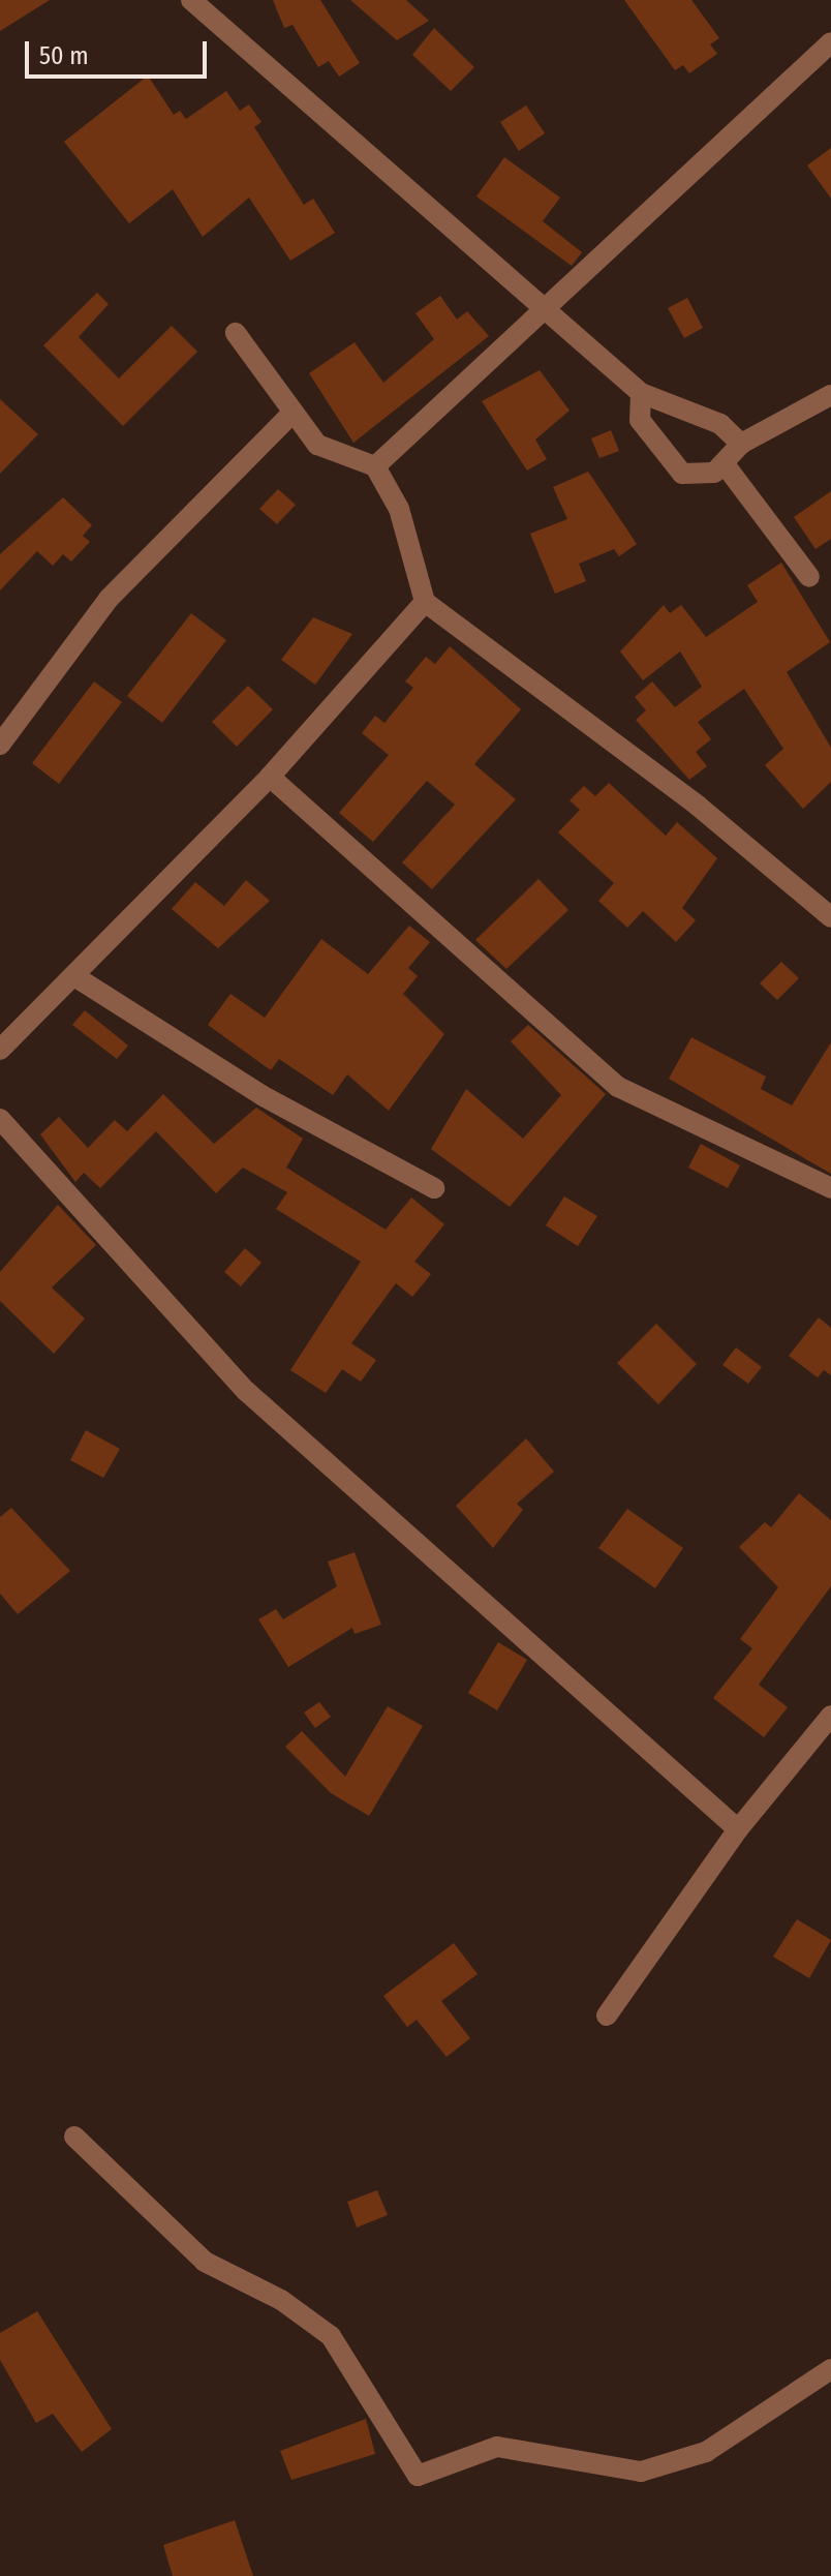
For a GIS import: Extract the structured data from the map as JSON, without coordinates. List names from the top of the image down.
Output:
{
  "scale_bar": "50 m"
}
